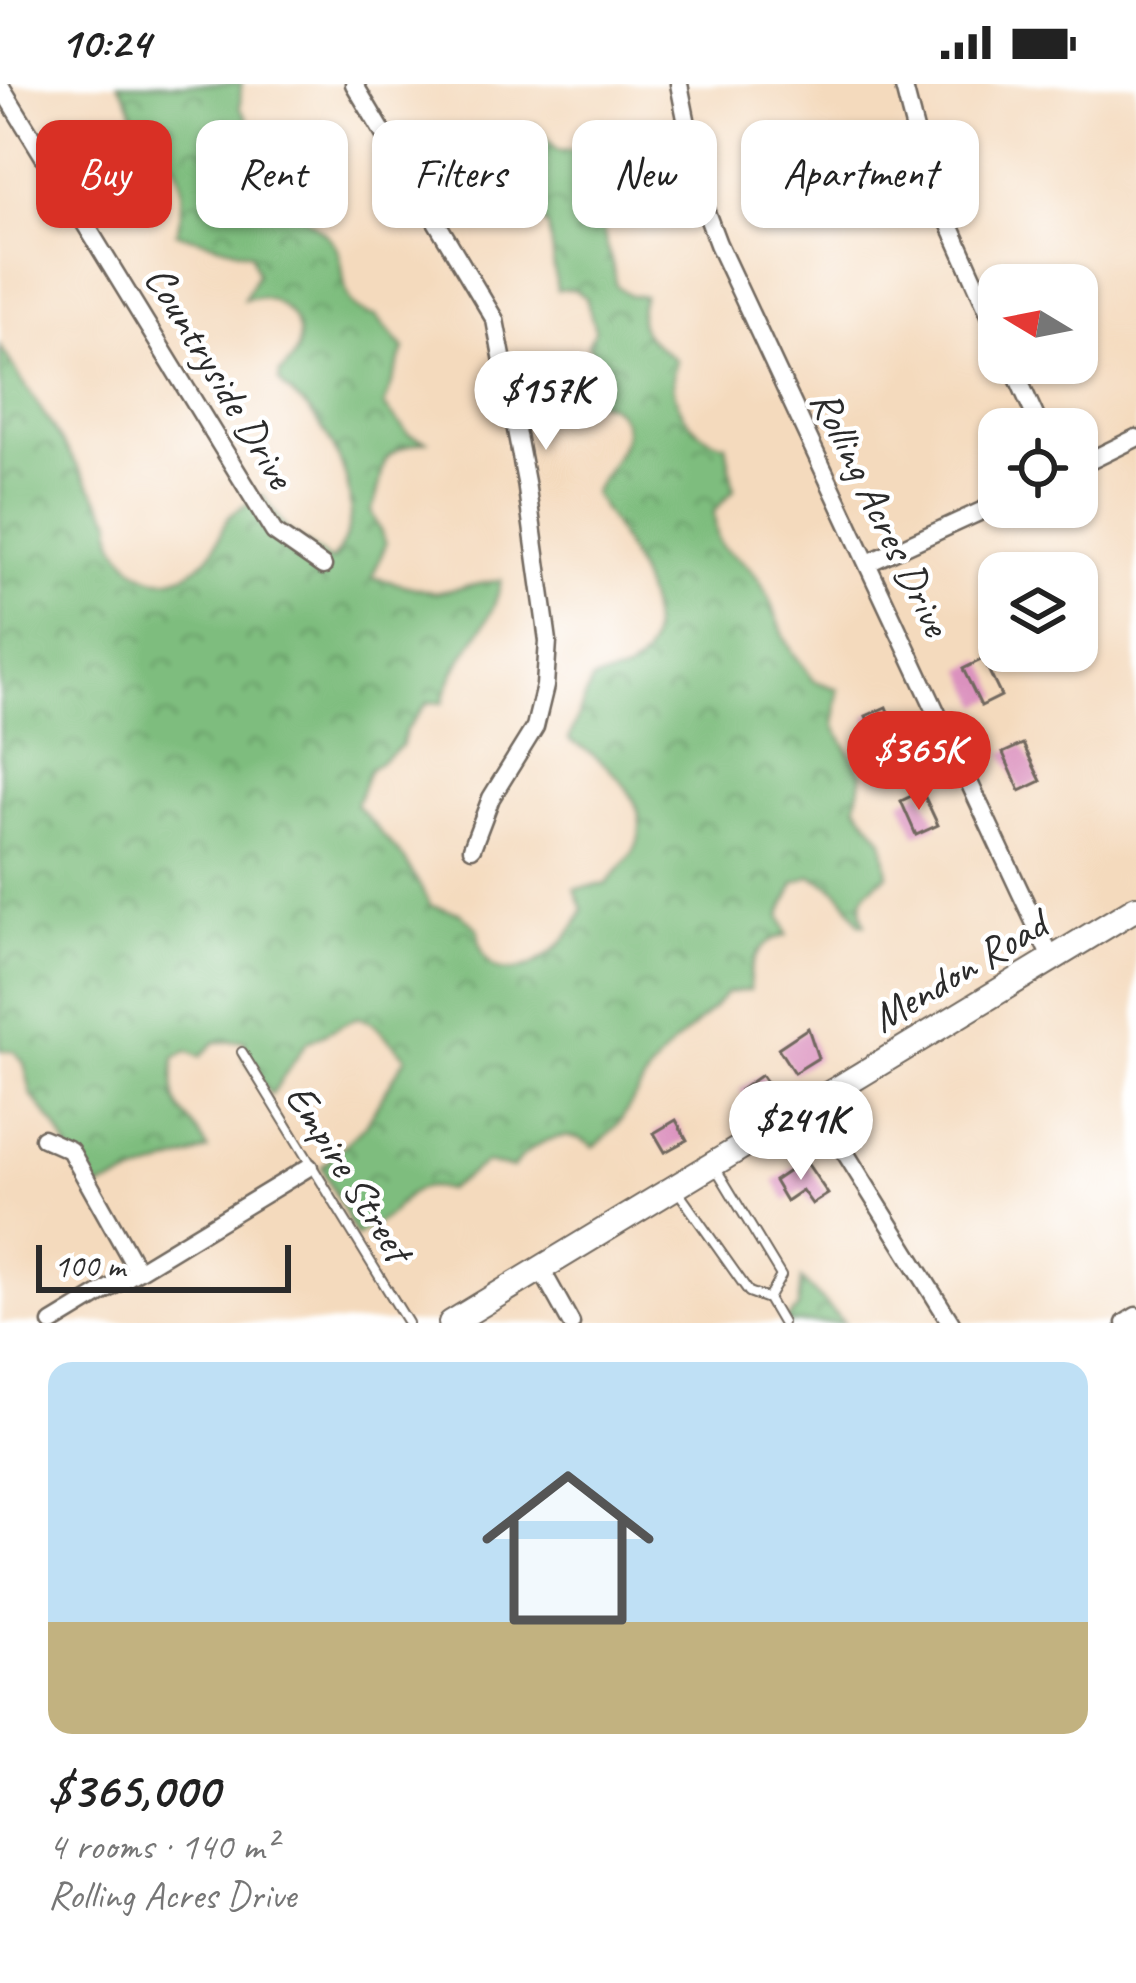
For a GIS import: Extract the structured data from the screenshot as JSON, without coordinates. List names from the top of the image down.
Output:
{
  "streets": {
    "main road": ["Mendon Road"],
    "street": ["Countryside Drive", "Rolling Acres Drive"],
    "lane": ["Empire Street"]
  },
  "crossings": [
    ["Rolling Acres Drive", "Mendon Road"]
  ],
  "scale_bar": "100 m",
  "north": "left",
  "page": {
    "status": "10:24",
    "chip": [
      "Buy",
      "Rent",
      "Filters",
      "New",
      "Apartment"
    ],
    "price": ["$157K", "$365K", "$241K"],
    "scale": "100 m",
    "list": [
      {
        "name": "$365,000",
        "note": "4 rooms · 140 m² · Rolling Acres Drive"
      }
    ]
  }
}
